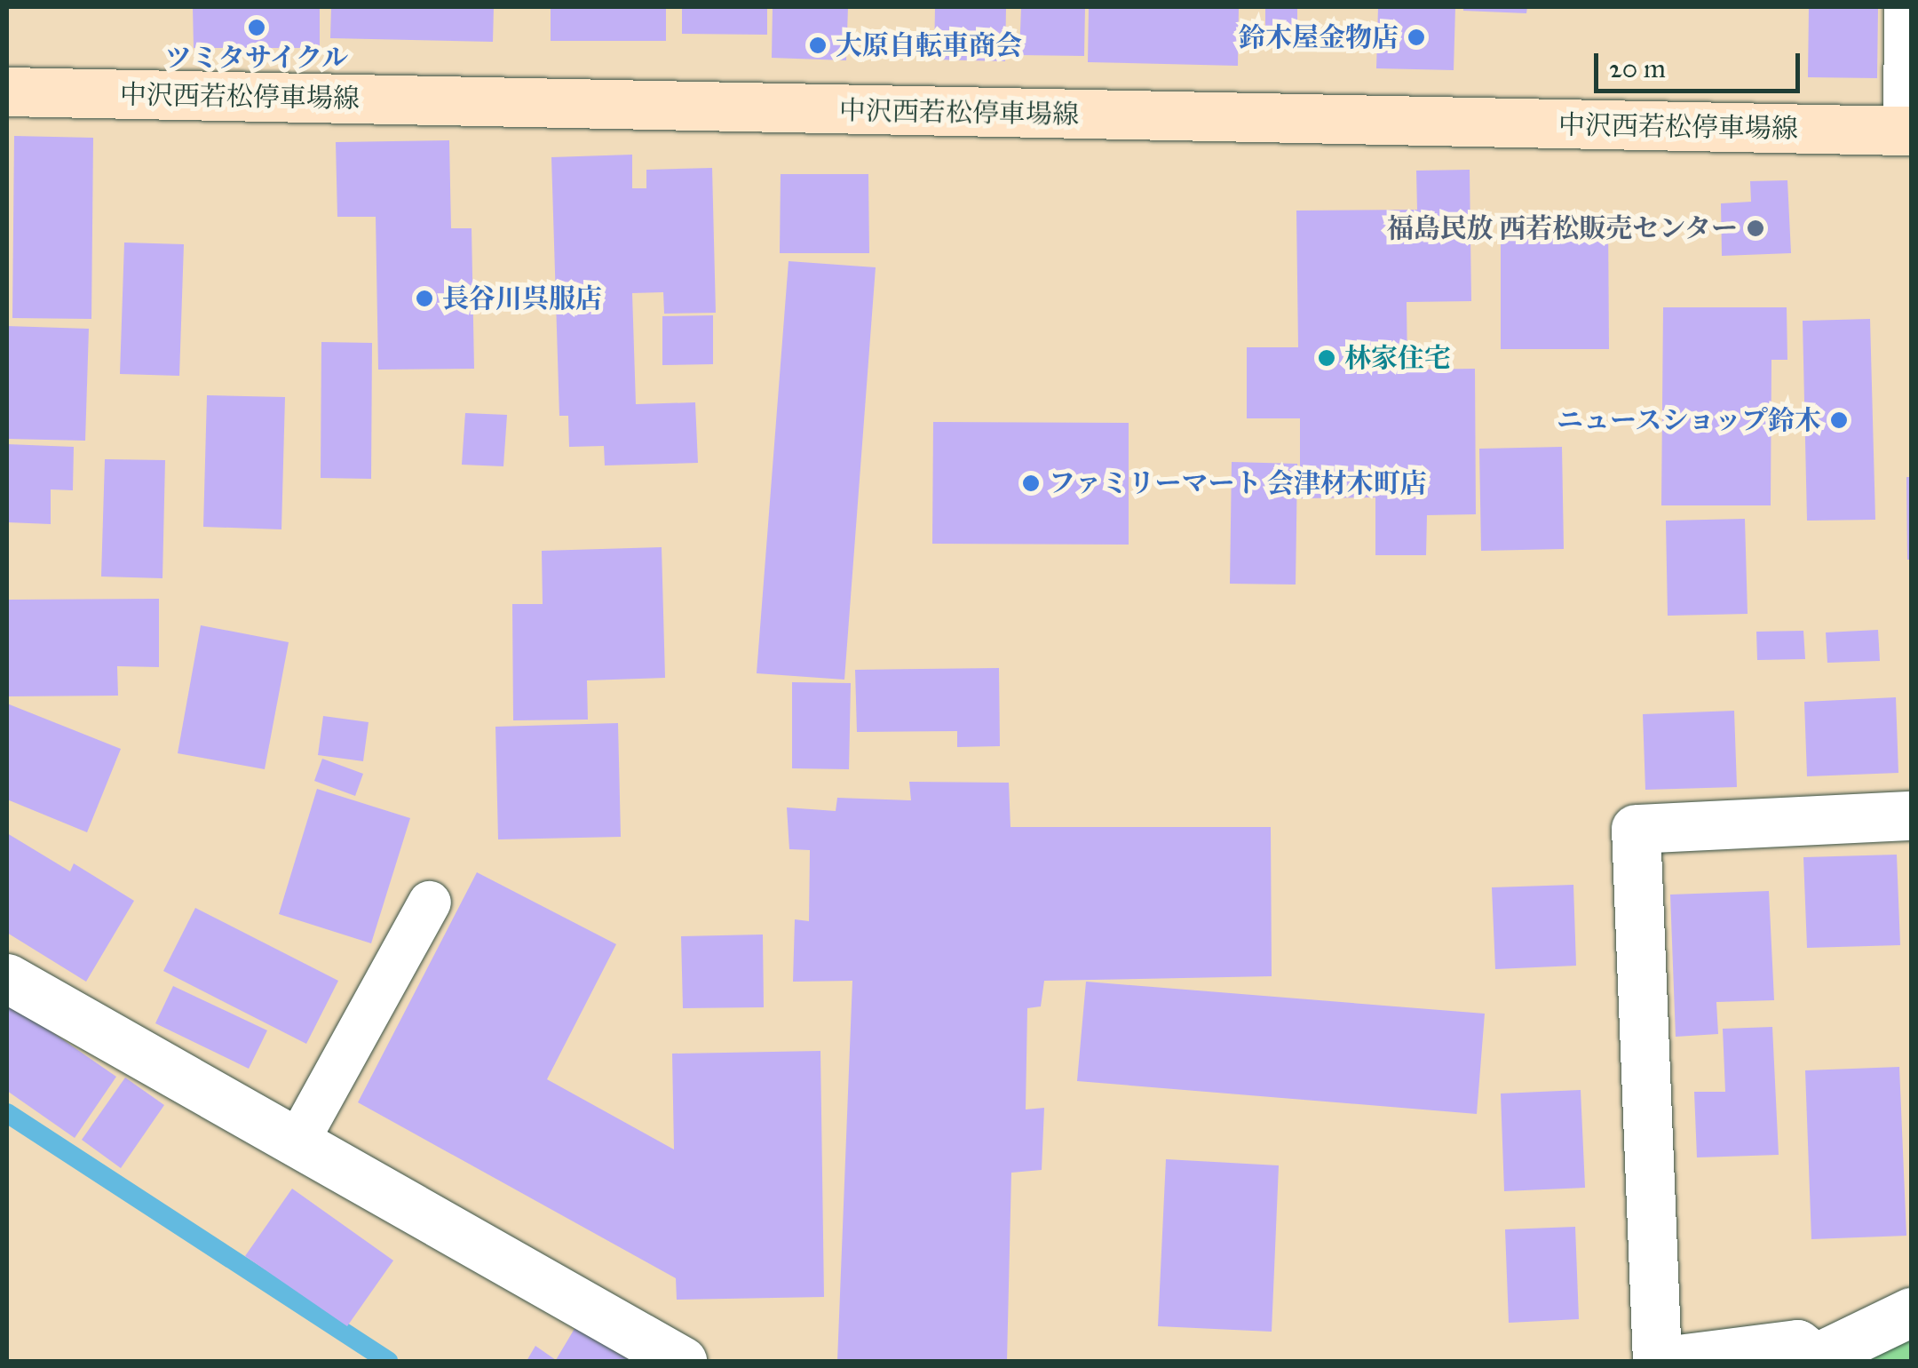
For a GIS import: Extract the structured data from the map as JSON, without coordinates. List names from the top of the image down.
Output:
{
  "streets": {
    "main road": ["中沢西若松停車場線"]
  },
  "places": [
    "ツミタサイクル",
    "鈴木屋金物店",
    "大原自転車商会",
    "福島民放 西若松販売センター",
    "長谷川呉服店",
    "林家住宅",
    "ニュースショップ鈴木",
    "ファミリーマート 会津材木町店"
  ],
  "scale_bar": "20 m"
}
